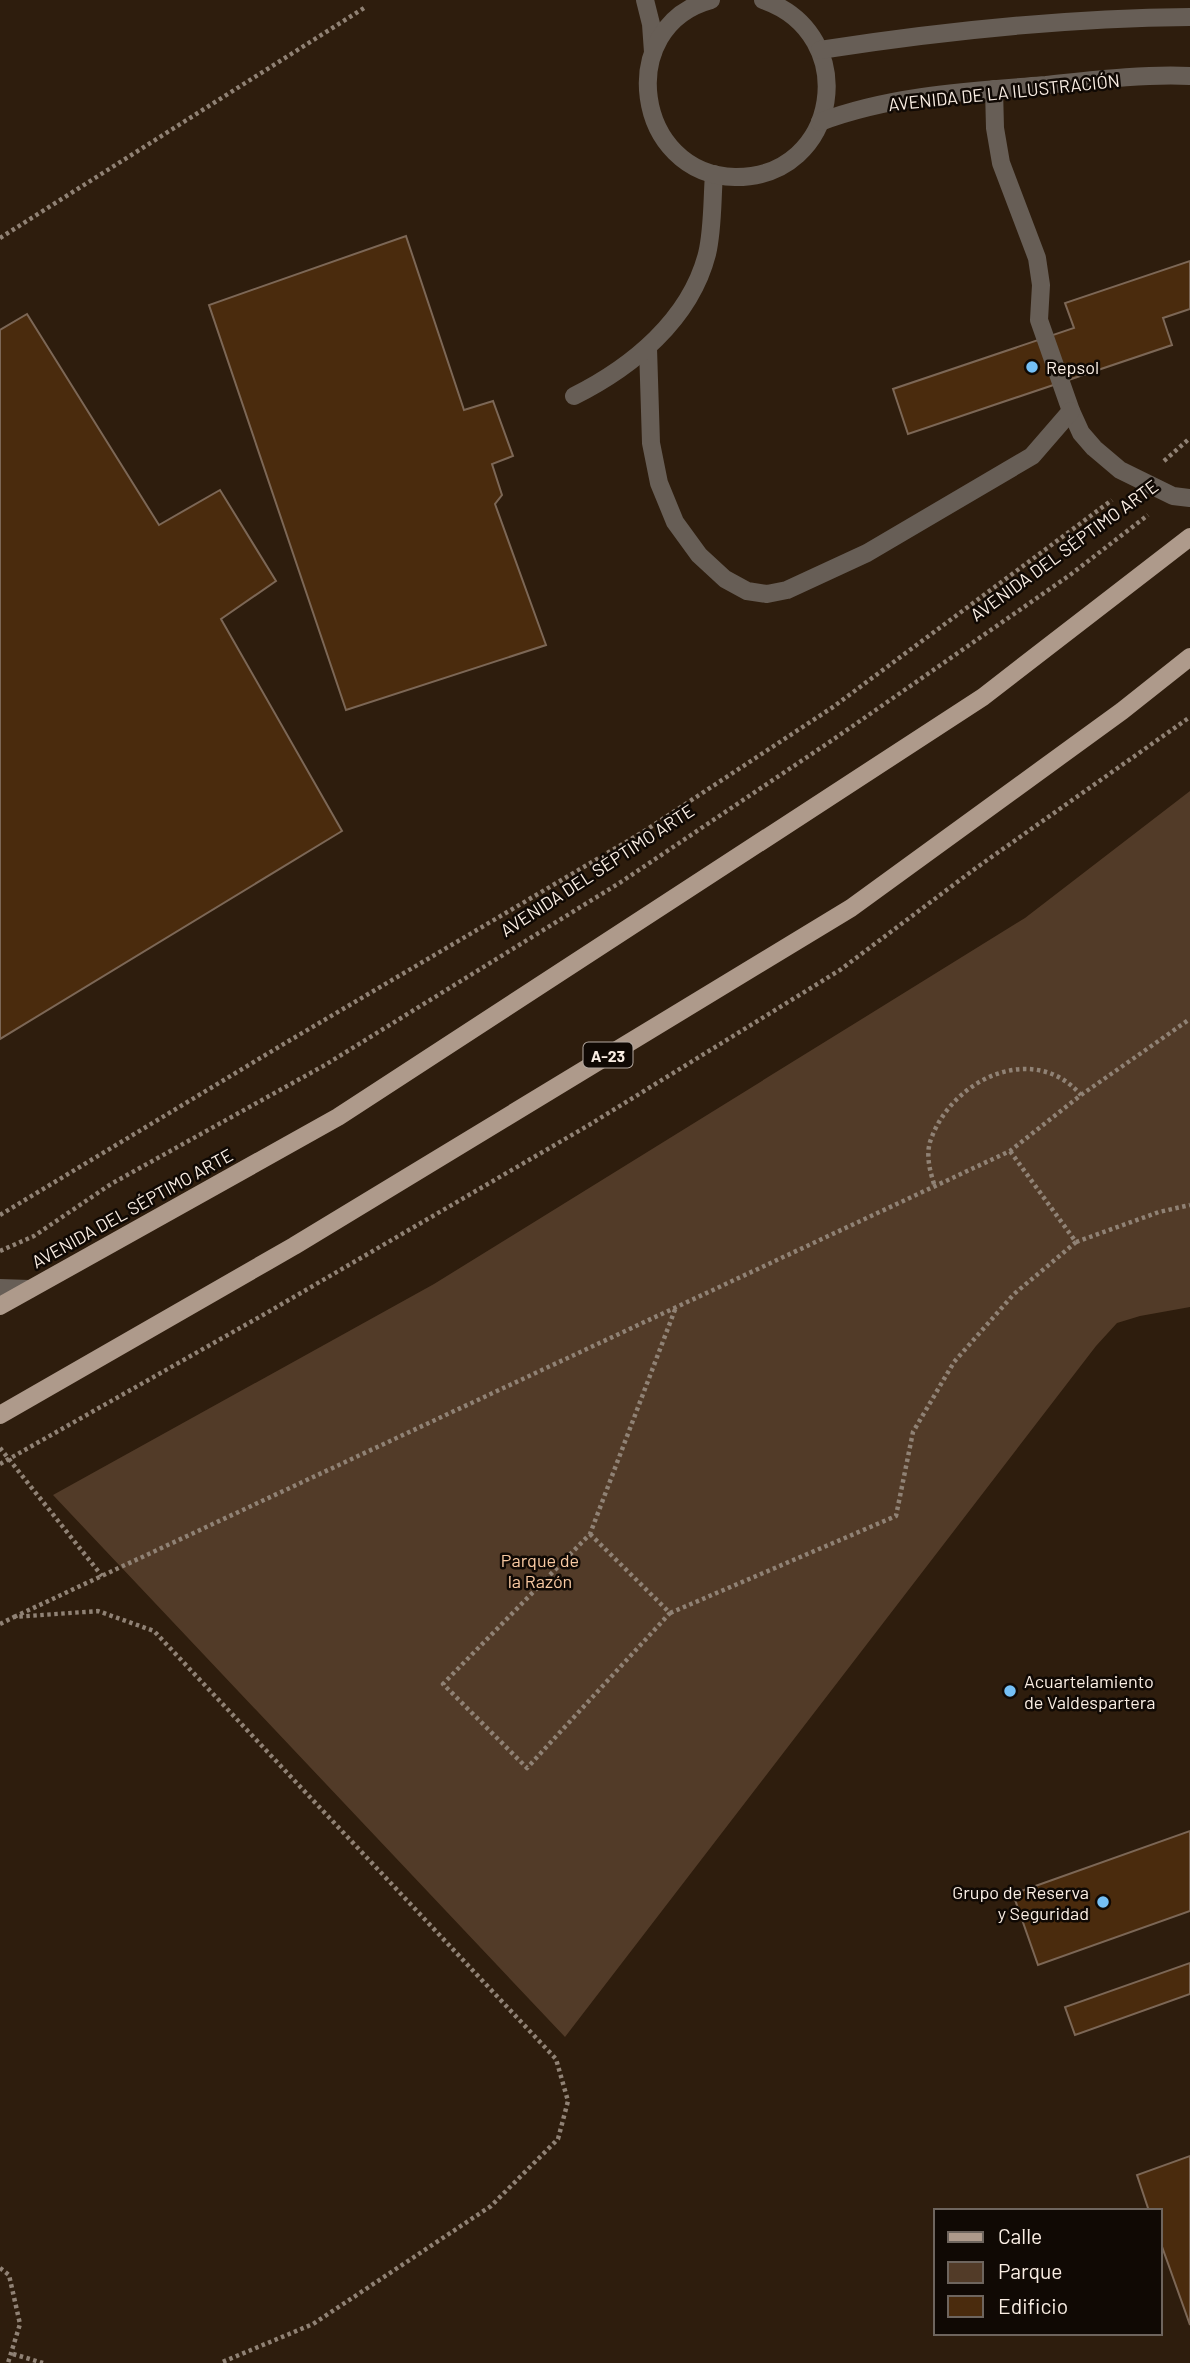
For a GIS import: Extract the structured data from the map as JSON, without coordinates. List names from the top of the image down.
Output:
{
  "streets": {
    "main road": ["AVENIDA DEL SÉPTIMO ARTE", "A-23"],
    "street": ["AVENIDA DE LA ILUSTRACIÓN"]
  },
  "parks": ["Parque de la Razón"],
  "places": ["Repsol", "Acuartelamiento de Valdespartera", "Grupo de Reserva y Seguridad"],
  "legend": ["Calle", "Parque", "Edificio"]
}
